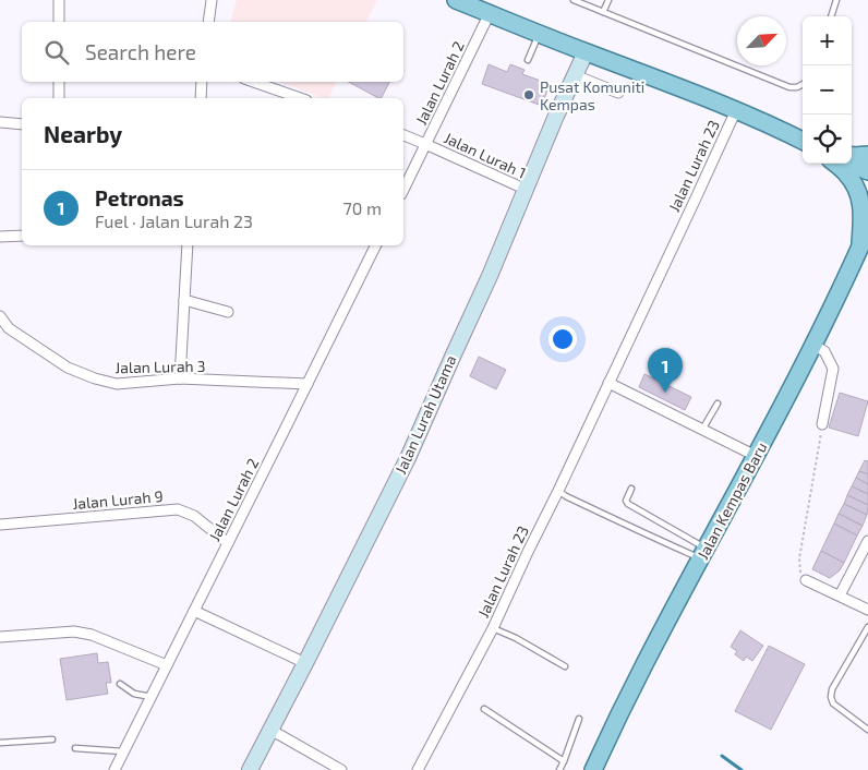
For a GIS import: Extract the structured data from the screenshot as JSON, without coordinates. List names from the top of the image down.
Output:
{
  "streets": {
    "main road": ["Jalan Kempas Baru"],
    "street": [
      "Jalan Lurah 2",
      "Jalan Lurah 1",
      "Jalan Lurah 23",
      "Jalan Lurah 3",
      "Jalan Lurah Utama",
      "Jalan Lurah 9"
    ]
  },
  "crossings": [
    ["Jalan Lurah 2", "Jalan Lurah 1"],
    ["Jalan Lurah 2", "Jalan Lurah 3"],
    ["Jalan Lurah 2", "Jalan Lurah 9"],
    ["Jalan Lurah 1", "Jalan Lurah Utama"]
  ],
  "places": ["Pusat Komuniti Kempas"],
  "north": "top right",
  "page": {
    "map_buttons": ["+", "−"],
    "search": "Search here",
    "heading": "Nearby",
    "list": [
      {
        "mark": "1",
        "name": "Petronas",
        "note": "Fuel · Jalan Lurah 23",
        "value": "70 m"
      }
    ],
    "pins": "1"
  }
}
